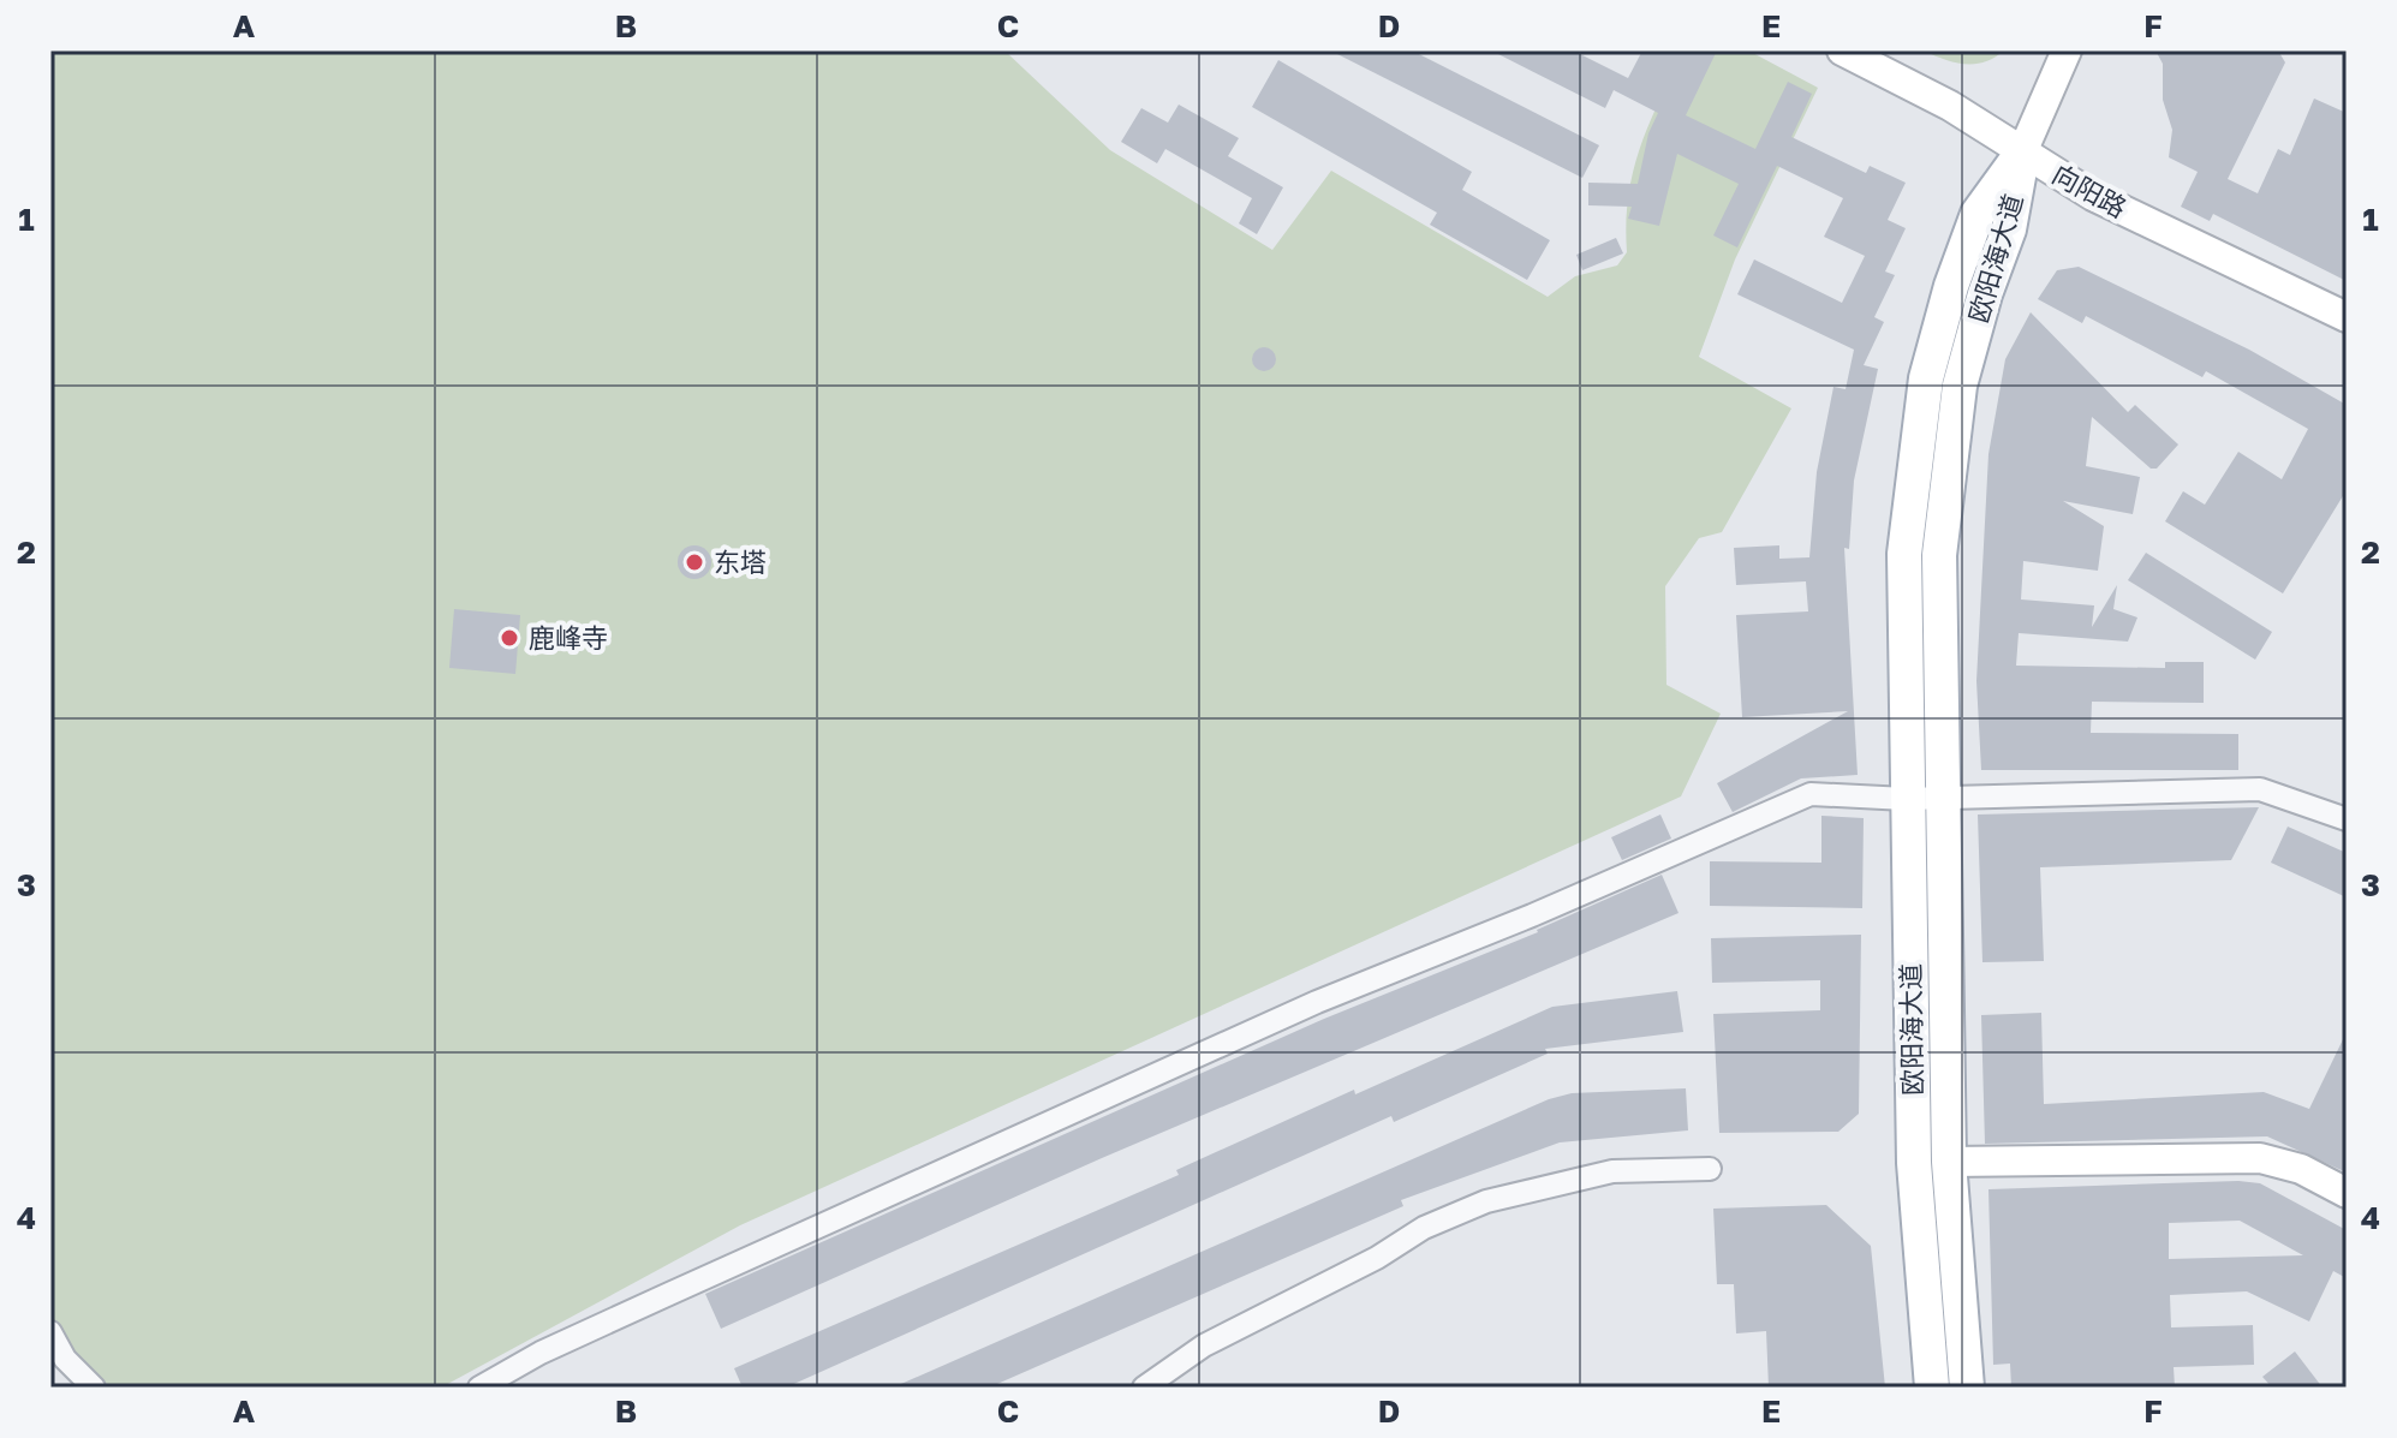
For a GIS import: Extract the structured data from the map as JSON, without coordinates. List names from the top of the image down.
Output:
{
  "streets": {
    "main road": ["向阳路", "欧阳海大道"]
  },
  "crossings": [
    ["向阳路", "欧阳海大道"]
  ],
  "places": ["东塔", "鹿峰寺"],
  "grid": {
    "columns": [
      "A",
      "B",
      "C",
      "D",
      "E",
      "F"
    ],
    "rows": [
      "1",
      "2",
      "3",
      "4"
    ]
  }
}
